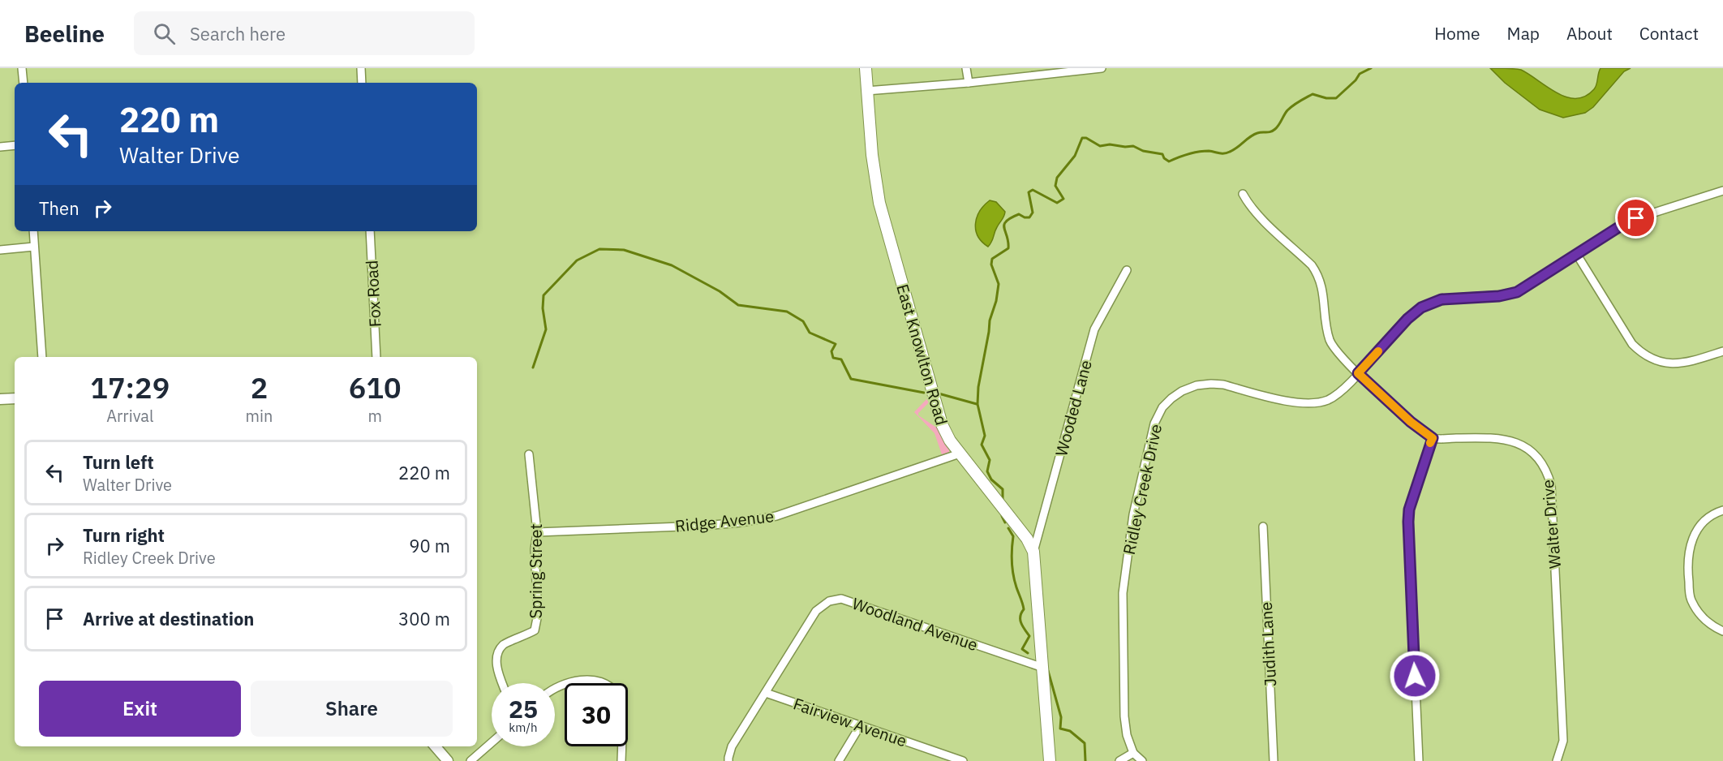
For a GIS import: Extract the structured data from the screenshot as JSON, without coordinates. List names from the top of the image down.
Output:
{
  "streets": {
    "main road": ["East Knowlton Road"],
    "street": [
      "Fox Road",
      "Wooded Lane",
      "Ridley Creek Drive",
      "Ridge Avenue",
      "Walter Drive",
      "Spring Street",
      "Woodland Avenue",
      "Judith Lane",
      "Fairview Avenue"
    ]
  },
  "crossings": [
    ["East Knowlton Road", "Wooded Lane"],
    ["East Knowlton Road", "Ridge Avenue"],
    ["East Knowlton Road", "Woodland Avenue"],
    ["Ridge Avenue", "Spring Street"],
    ["Woodland Avenue", "Fairview Avenue"]
  ],
  "page": {
    "header": "Beeline",
    "search": "Search here",
    "nav": [
      "Home",
      "Map",
      "About",
      "Contact"
    ],
    "turn": ["220 m", "Walter Drive"],
    "then": "Then",
    "eta": [
      "17:29",
      "Arrival",
      "2",
      "min",
      "610",
      "m"
    ],
    "list": [
      {
        "name": "Turn left",
        "note": "Walter Drive",
        "value": "220 m"
      },
      {
        "name": "Turn right",
        "note": "Ridley Creek Drive",
        "value": "90 m"
      },
      {
        "name": "Arrive at destination",
        "value": "300 m"
      }
    ],
    "buttons": ["Exit", "Share"],
    "speed": "25 km/h",
    "limit": "30"
  }
}
